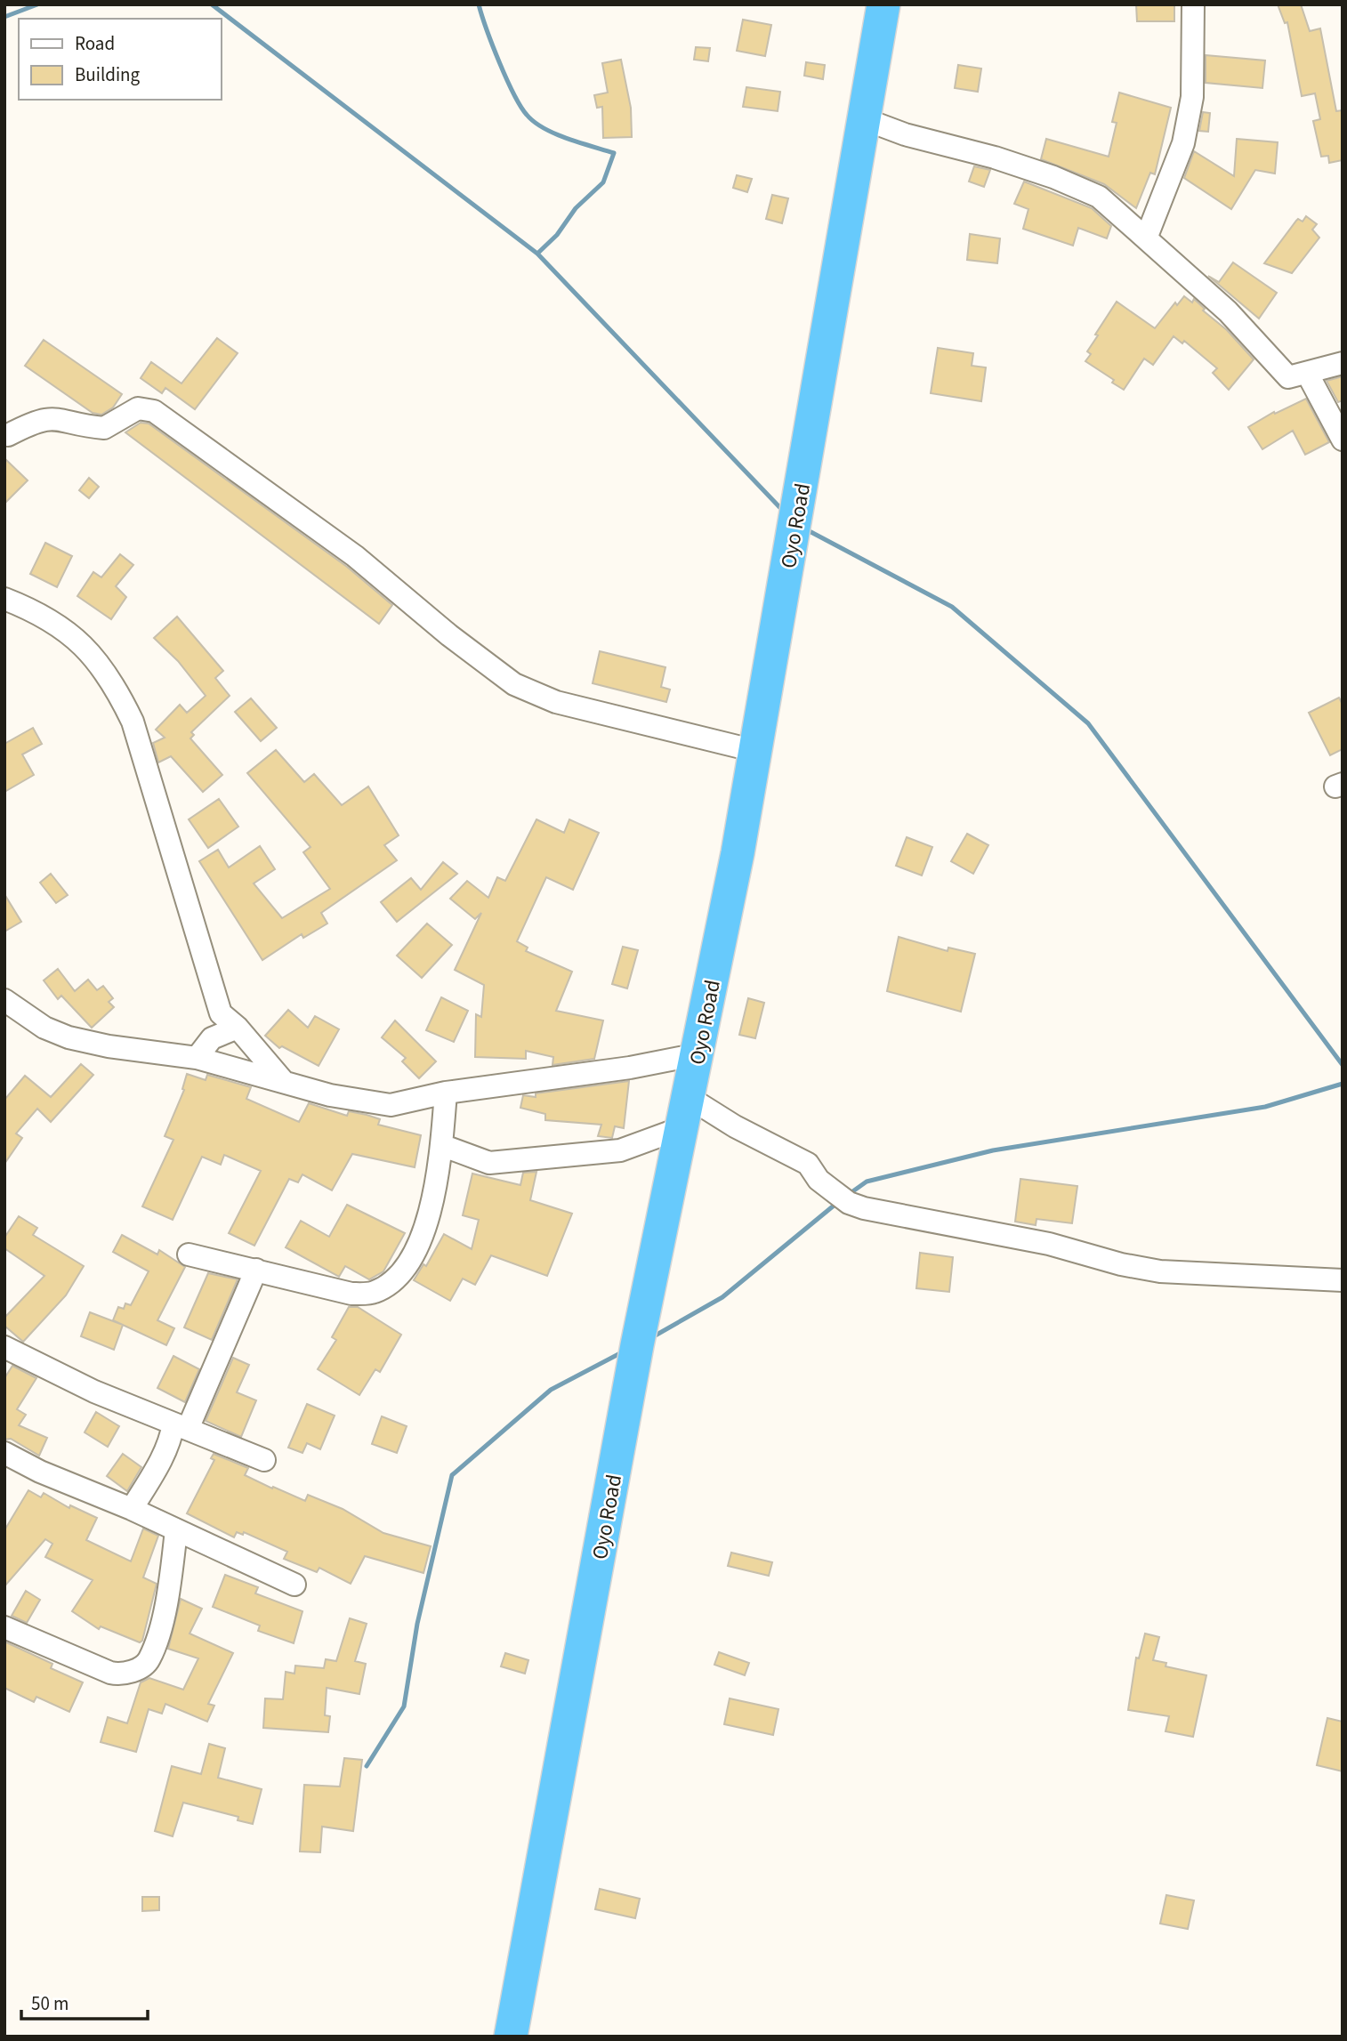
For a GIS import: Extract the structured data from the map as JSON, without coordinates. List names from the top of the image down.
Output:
{
  "streets": {
    "highway": ["Oyo Road"]
  },
  "legend": ["Road", "Building"],
  "scale_bar": "50 m"
}
